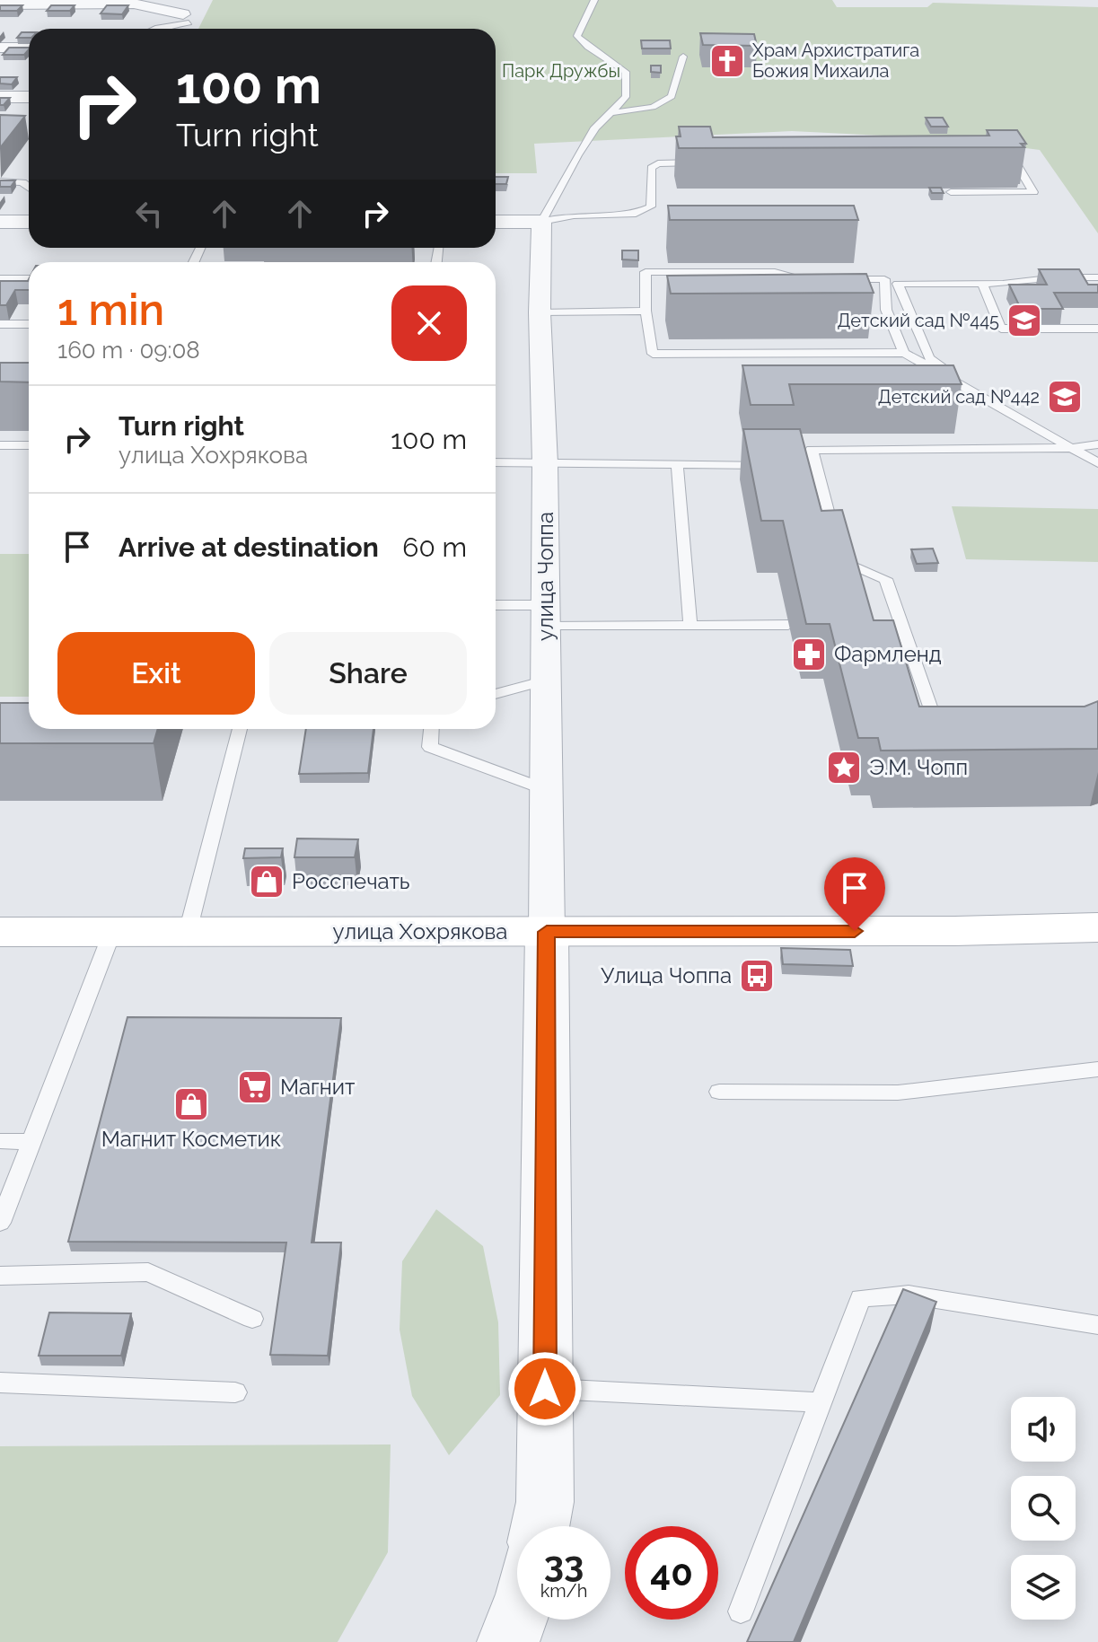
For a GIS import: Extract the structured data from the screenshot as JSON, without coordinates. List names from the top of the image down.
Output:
{
  "streets": {
    "main road": ["улица Хохрякова"],
    "street": ["улица Чоппа"]
  },
  "crossings": [
    ["улица Чоппа", "улица Хохрякова"]
  ],
  "parks": ["Парк Дружбы"],
  "places": {
    "church": ["Храм Архистратига Божия Михаила"],
    "school or university": ["Детский сад №445", "Детский сад №442"],
    "pharmacy": ["Фармленд"],
    "place": ["Э.М. Чопп"],
    "shop": ["Росспечать", "Магнит Косметик"],
    "bus stop": ["Улица Чоппа"],
    "supermarket": ["Магнит"]
  },
  "page": {
    "turn": ["100 m", "Turn right"],
    "heading": ["1 min", "160 m · 09:08"],
    "list": [
      {
        "name": "Turn right",
        "note": "улица Хохрякова",
        "value": "100 m"
      },
      {
        "name": "Arrive at destination",
        "value": "60 m"
      }
    ],
    "buttons": ["Exit", "Share"],
    "speed": "33 km/h",
    "limit": "40"
  }
}
